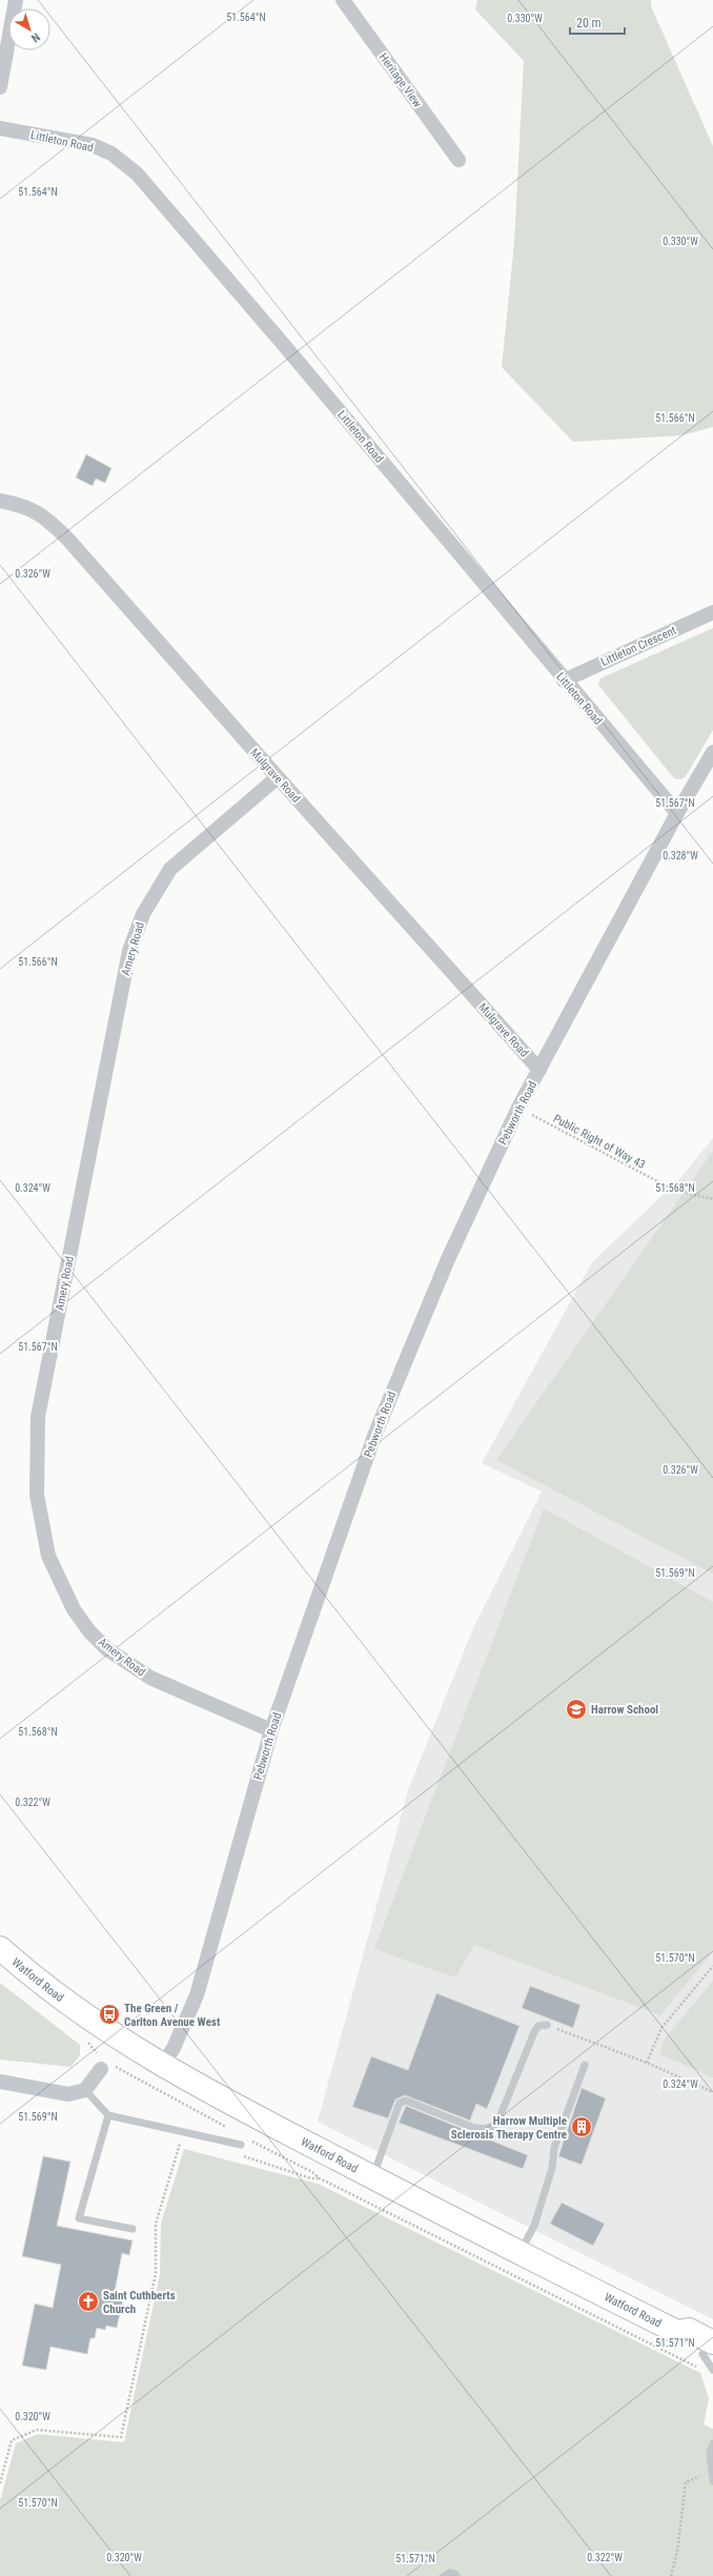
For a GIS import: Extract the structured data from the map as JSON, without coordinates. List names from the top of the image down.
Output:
{
  "streets": {
    "main road": ["Watford Road"],
    "street": [
      "Heritage View",
      "Littleton Road",
      "Littleton Crescent",
      "Mulgrave Road",
      "Amery Road",
      "Pebworth Road"
    ],
    "path": ["Public Right of Way 43"]
  },
  "crossings": [
    ["Littleton Road", "Littleton Crescent"],
    ["Littleton Road", "Pebworth Road"],
    ["Mulgrave Road", "Amery Road"],
    ["Mulgrave Road", "Pebworth Road"],
    ["Amery Road", "Pebworth Road"],
    ["Pebworth Road", "Public Right of Way 43"],
    ["Pebworth Road", "Watford Road"]
  ],
  "places": {
    "school or university": ["Harrow School"],
    "bus stop": ["The Green / Carlton Avenue West"],
    "building": ["Harrow Multiple Sclerosis Therapy Centre"],
    "church": ["Saint Cuthberts Church"]
  },
  "scale_bar": "20 m",
  "north": "bottom right",
  "coordinates": [
    "51.564°N",
    "0.330°W",
    "51.566°N",
    "0.326°W",
    "51.567°N",
    "0.328°W",
    "0.324°W",
    "51.568°N",
    "51.569°N",
    "0.322°W",
    "51.570°N",
    "51.571°N",
    "0.320°W"
  ]
}
